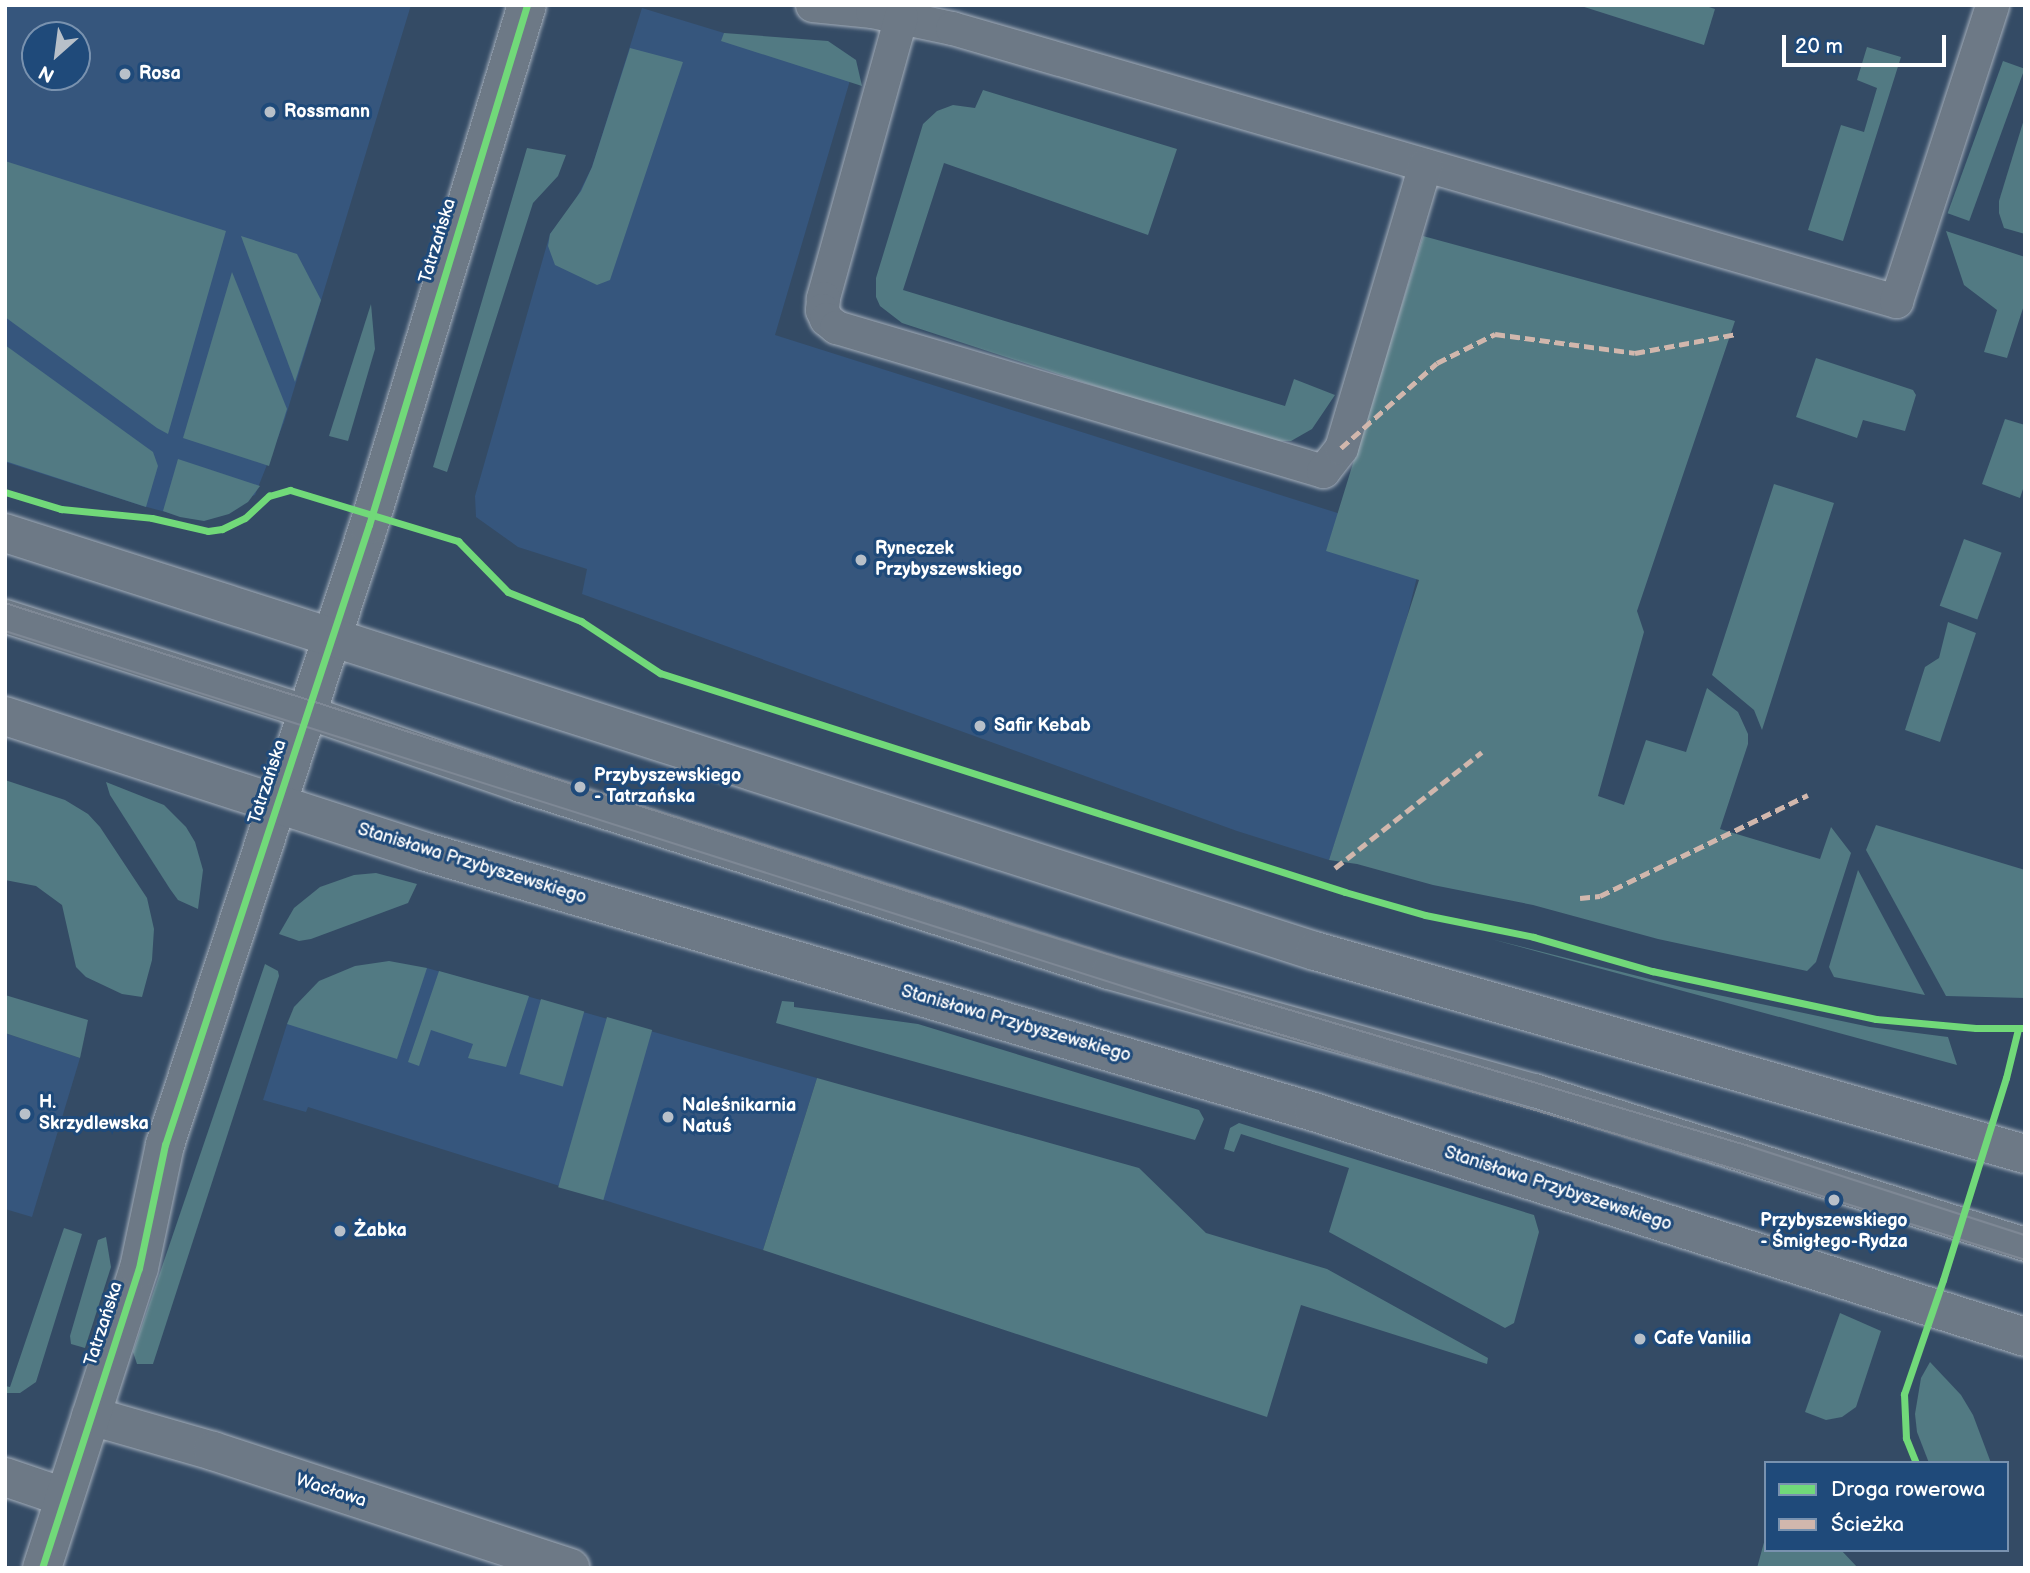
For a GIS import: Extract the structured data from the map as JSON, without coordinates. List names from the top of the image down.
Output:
{
  "streets": {
    "main road": ["Tatrzańska", "Stanisława Przybyszewskiego", "Wacława"]
  },
  "crossings": [
    ["Tatrzańska", "Stanisława Przybyszewskiego"],
    ["Tatrzańska", "Wacława"]
  ],
  "places": [
    "Rosa",
    "Rossmann",
    "Ryneczek Przybyszewskiego",
    "Safir Kebab",
    "Przybyszewskiego - Tatrzańska",
    "H. Skrzydlewska",
    "Naleśnikarnia Natuś",
    "Przybyszewskiego - Śmigłego-Rydza",
    "Żabka",
    "Cafe Vanilia"
  ],
  "legend": ["Droga rowerowa", "Ścieżka"],
  "scale_bar": "20 m",
  "north": "bottom left"
}
